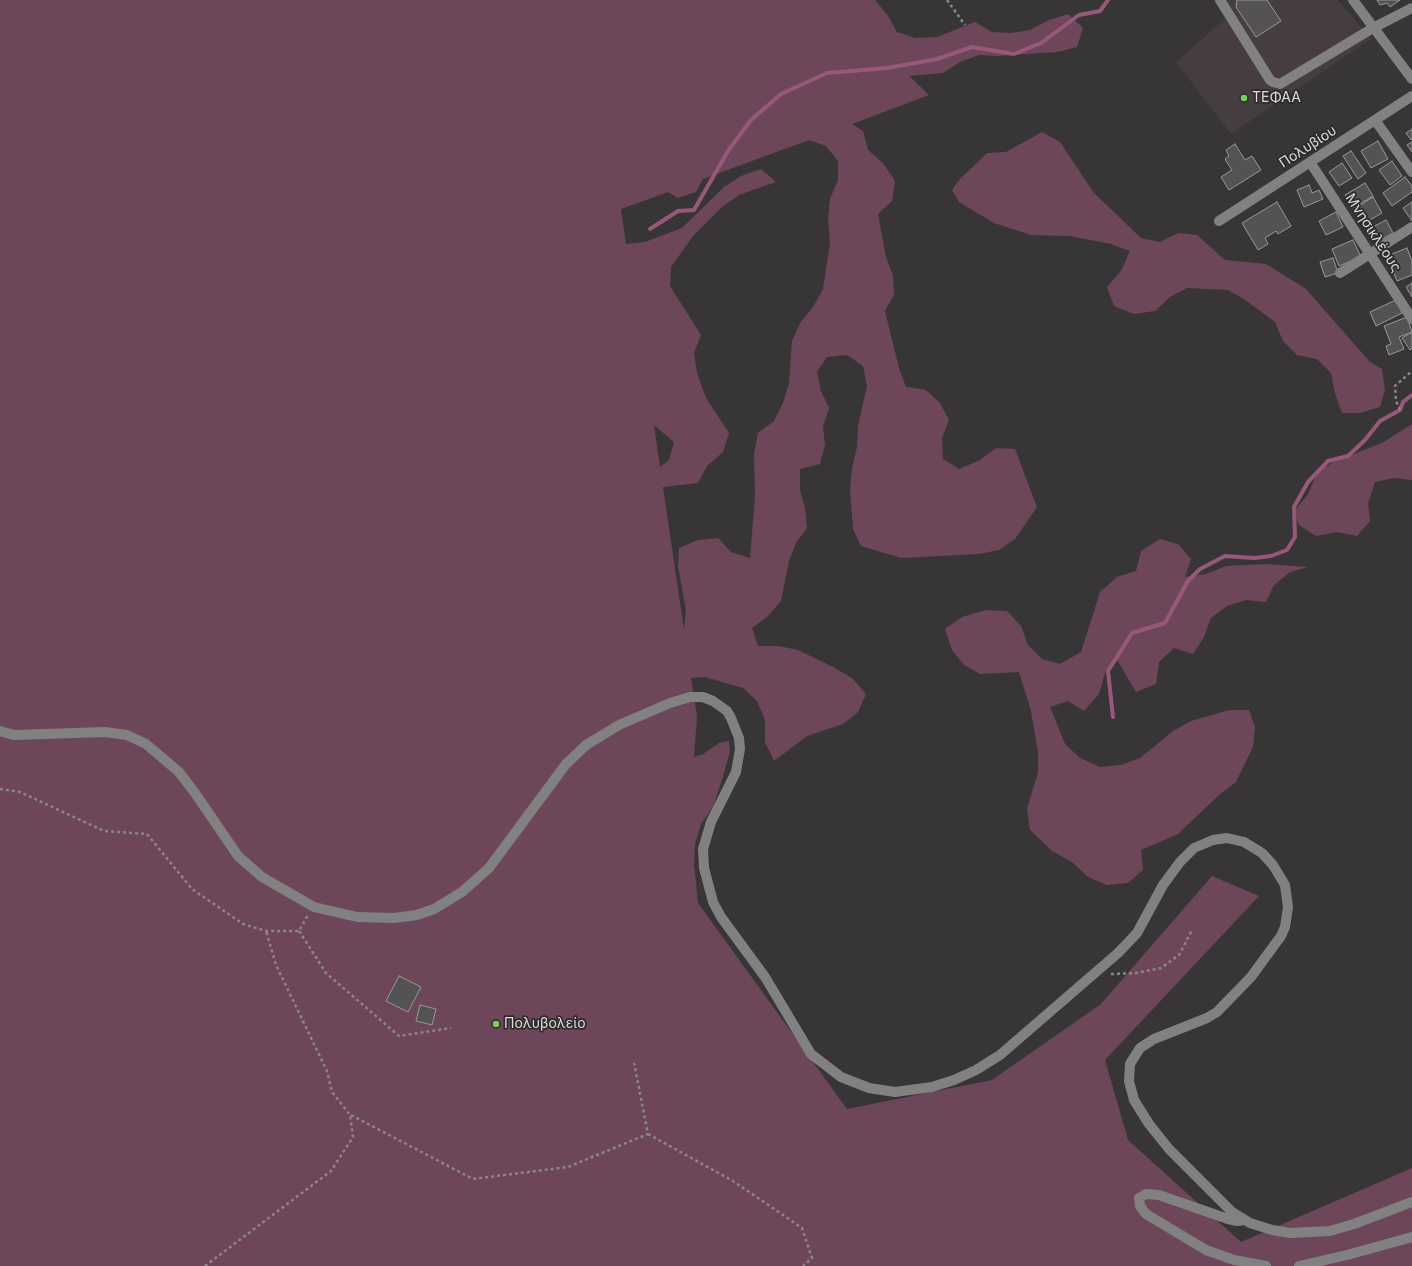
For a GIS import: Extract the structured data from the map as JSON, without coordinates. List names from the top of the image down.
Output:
{
  "streets": {
    "street": ["Πολυβίου", "Μνησικλέους"]
  },
  "crossings": [
    ["Πολυβίου", "Μνησικλέους"]
  ],
  "places": ["ΤΕΦΑΑ", "Πολυβολείο"]
}
